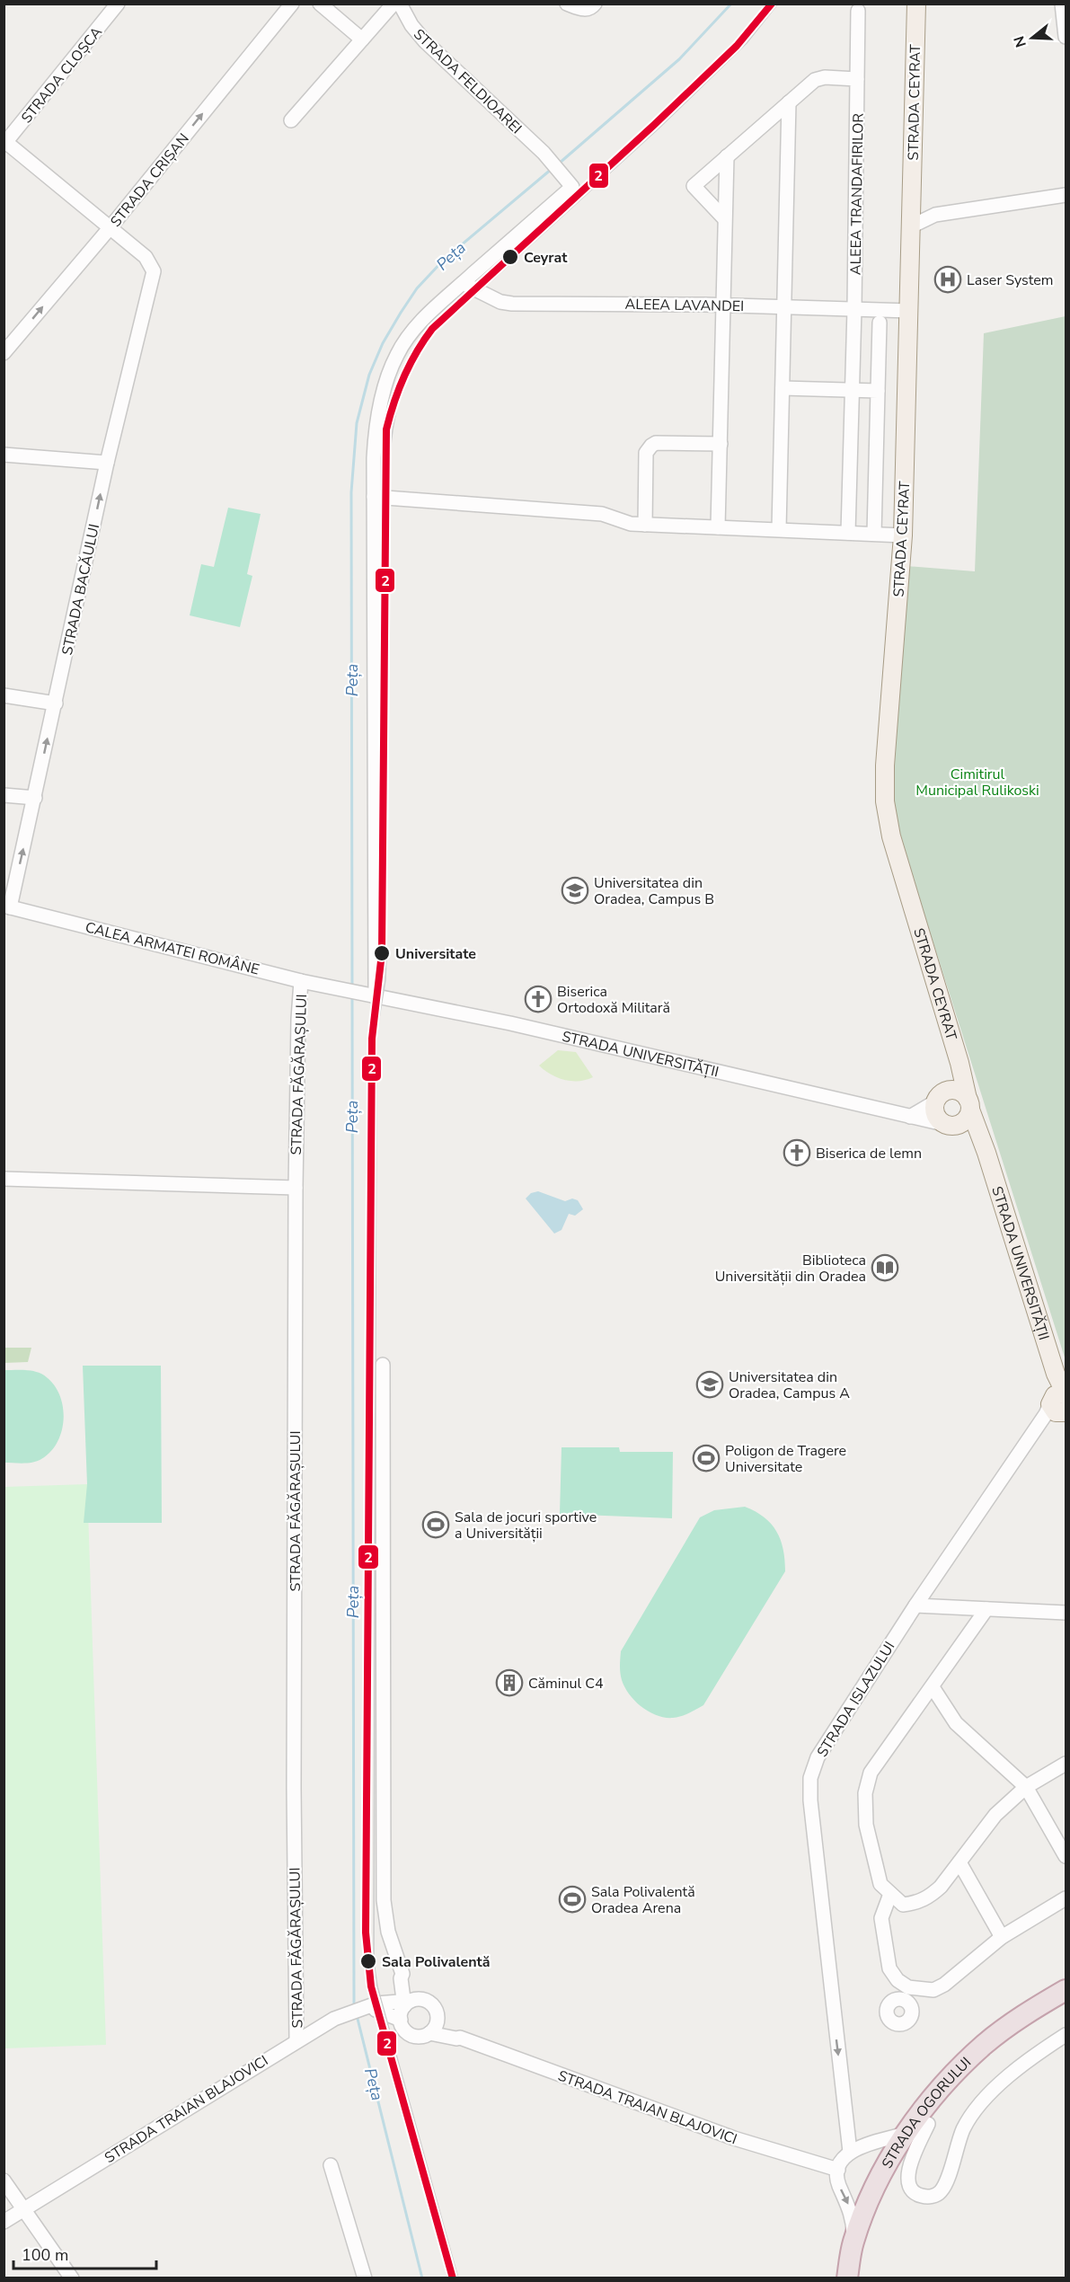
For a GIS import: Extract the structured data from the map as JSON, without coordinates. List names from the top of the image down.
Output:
{
  "streets": {
    "highway": ["STRADA OGORULUI"],
    "main road": ["STRADA CEYRAT", "STRADA UNIVERSITĂȚII"],
    "street": [
      "STRADA CLOȘCA",
      "STRADA FELDIOAREI",
      "STRADA CRIȘAN",
      "ALEEA TRANDAFIRILOR",
      "ALEEA LAVANDEI",
      "STRADA BACĂULUI",
      "CALEA ARMATEI ROMÂNE",
      "STRADA FĂGĂRAȘULUI",
      "STRADA ISLAZULUI",
      "STRADA TRAIAN BLAJOVICI"
    ]
  },
  "crossings": [
    ["STRADA FELDIOAREI", "ALEEA LAVANDEI"],
    ["STRADA CEYRAT", "ALEEA LAVANDEI"],
    ["STRADA CEYRAT", "STRADA UNIVERSITĂȚII"],
    ["STRADA CRIȘAN", "STRADA BACĂULUI"],
    ["ALEEA TRANDAFIRILOR", "ALEEA LAVANDEI"],
    ["STRADA BACĂULUI", "CALEA ARMATEI ROMÂNE"],
    ["CALEA ARMATEI ROMÂNE", "STRADA UNIVERSITĂȚII"],
    ["CALEA ARMATEI ROMÂNE", "STRADA FĂGĂRAȘULUI"],
    ["STRADA UNIVERSITĂȚII", "STRADA ISLAZULUI"],
    ["STRADA FĂGĂRAȘULUI", "STRADA TRAIAN BLAJOVICI"]
  ],
  "one_way": ["STRADA CRIȘAN", "STRADA BACĂULUI"],
  "water": ["Peța"],
  "parks": ["Cimitirul Municipal Rulikoski"],
  "places": {
    "other": ["Ceyrat", "Universitate", "Sala Polivalentă"],
    "hospital": ["Laser System"],
    "school or university": ["Universitatea din Oradea, Campus B", "Universitatea din Oradea, Campus A"],
    "church": ["Biserica Ortodoxă Militară", "Biserica de lemn"],
    "library": ["Biblioteca Universității din Oradea"],
    "sports": ["Poligon de Tragere Universitate", "Sala de jocuri sportive a Universității", "Sala Polivalentă Oradea Arena"],
    "building": ["Căminul C4"]
  },
  "lines": ["transit line 2"],
  "scale_bar": "100 m",
  "north": "left"
}
